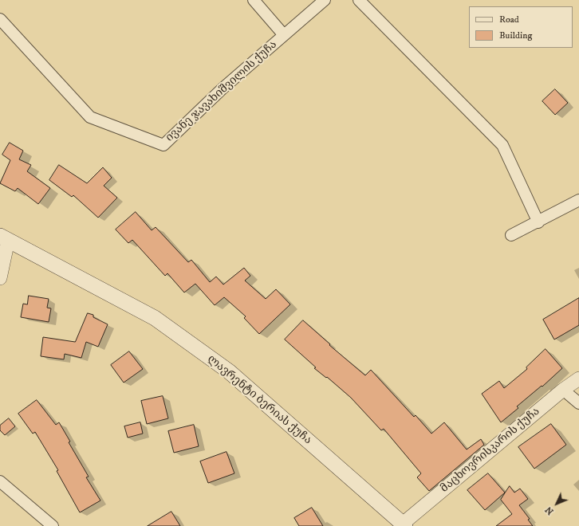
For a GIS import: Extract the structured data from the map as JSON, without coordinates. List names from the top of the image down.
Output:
{
  "streets": {
    "main road": ["ლავრენტი ბერიას ქუჩა"],
    "street": ["ივანე ჯავახიშვილის ქუჩა", "მაცხოვრისკარის ქუჩა"]
  },
  "crossings": [
    ["ლავრენტი ბერიას ქუჩა", "მაცხოვრისკარის ქუჩა"]
  ],
  "legend": ["Road", "Building"],
  "north": "bottom left"
}
